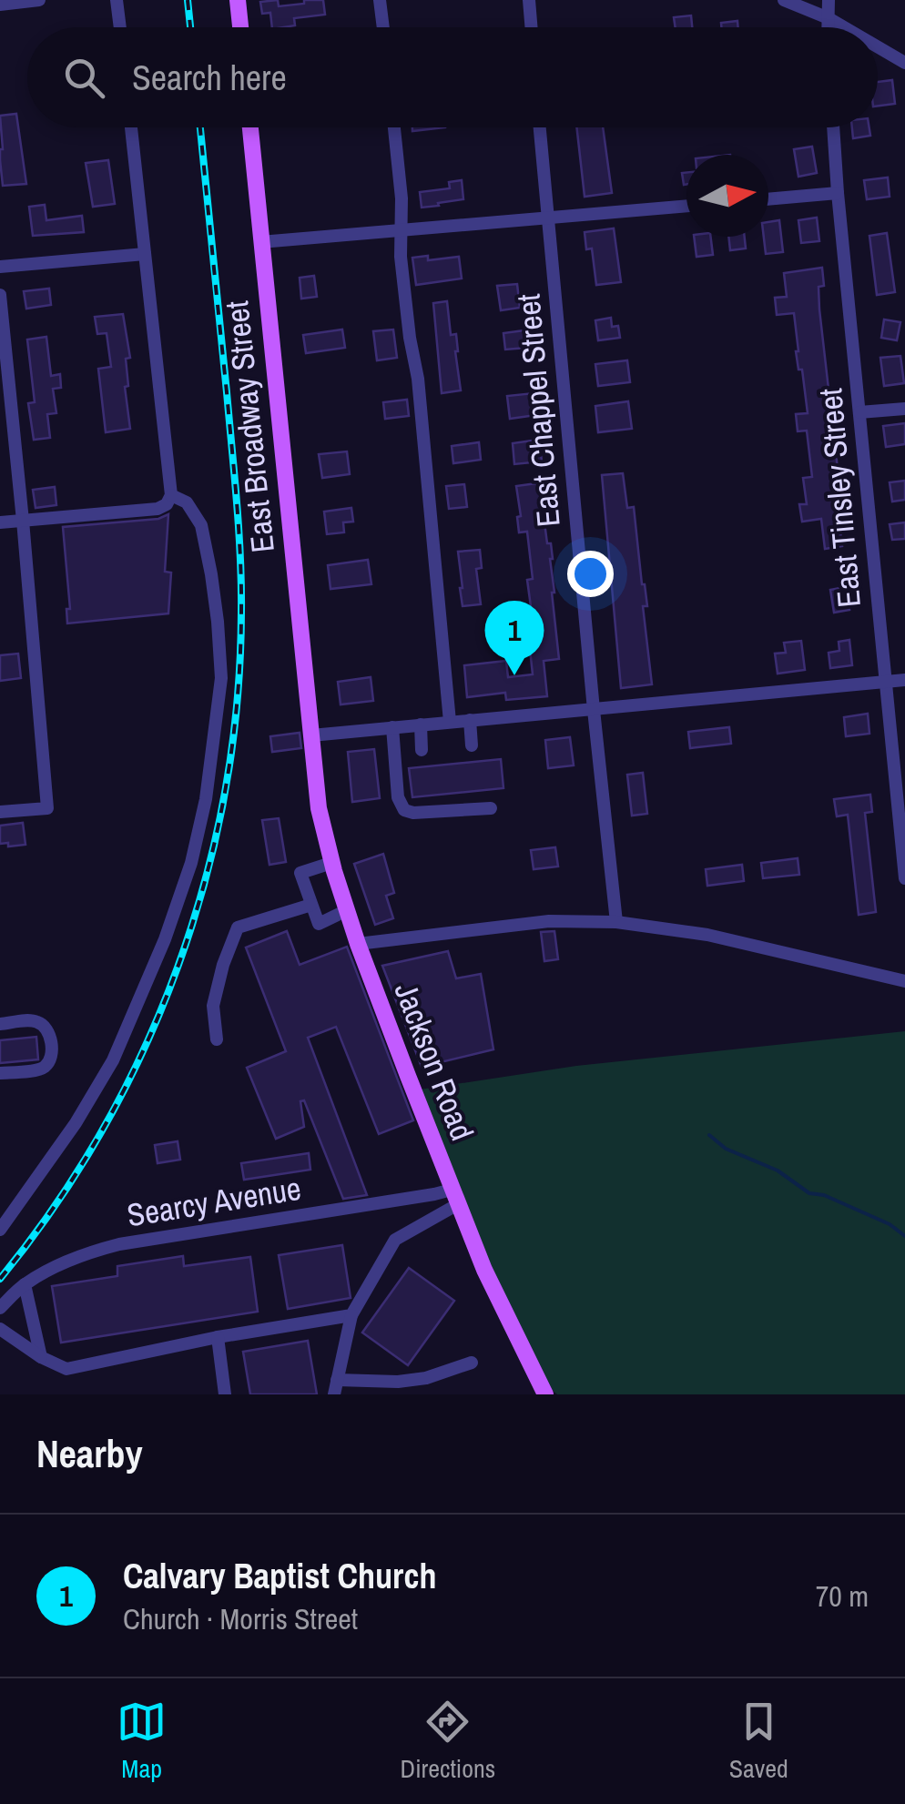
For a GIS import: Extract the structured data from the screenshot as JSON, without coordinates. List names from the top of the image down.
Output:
{
  "streets": {
    "main road": ["East Broadway Street", "Jackson Road"],
    "street": ["East Chappel Street", "East Tinsley Street", "Searcy Avenue"]
  },
  "crossings": [
    ["East Broadway Street", "Jackson Road"],
    ["Jackson Road", "Searcy Avenue"]
  ],
  "north": "right",
  "page": {
    "search": "Search here",
    "pins": "1",
    "heading": "Nearby",
    "list": [
      {
        "mark": "1",
        "name": "Calvary Baptist Church",
        "note": "Church · Morris Street",
        "value": "70 m"
      }
    ],
    "nav": ["Map", "Directions", "Saved"]
  }
}
